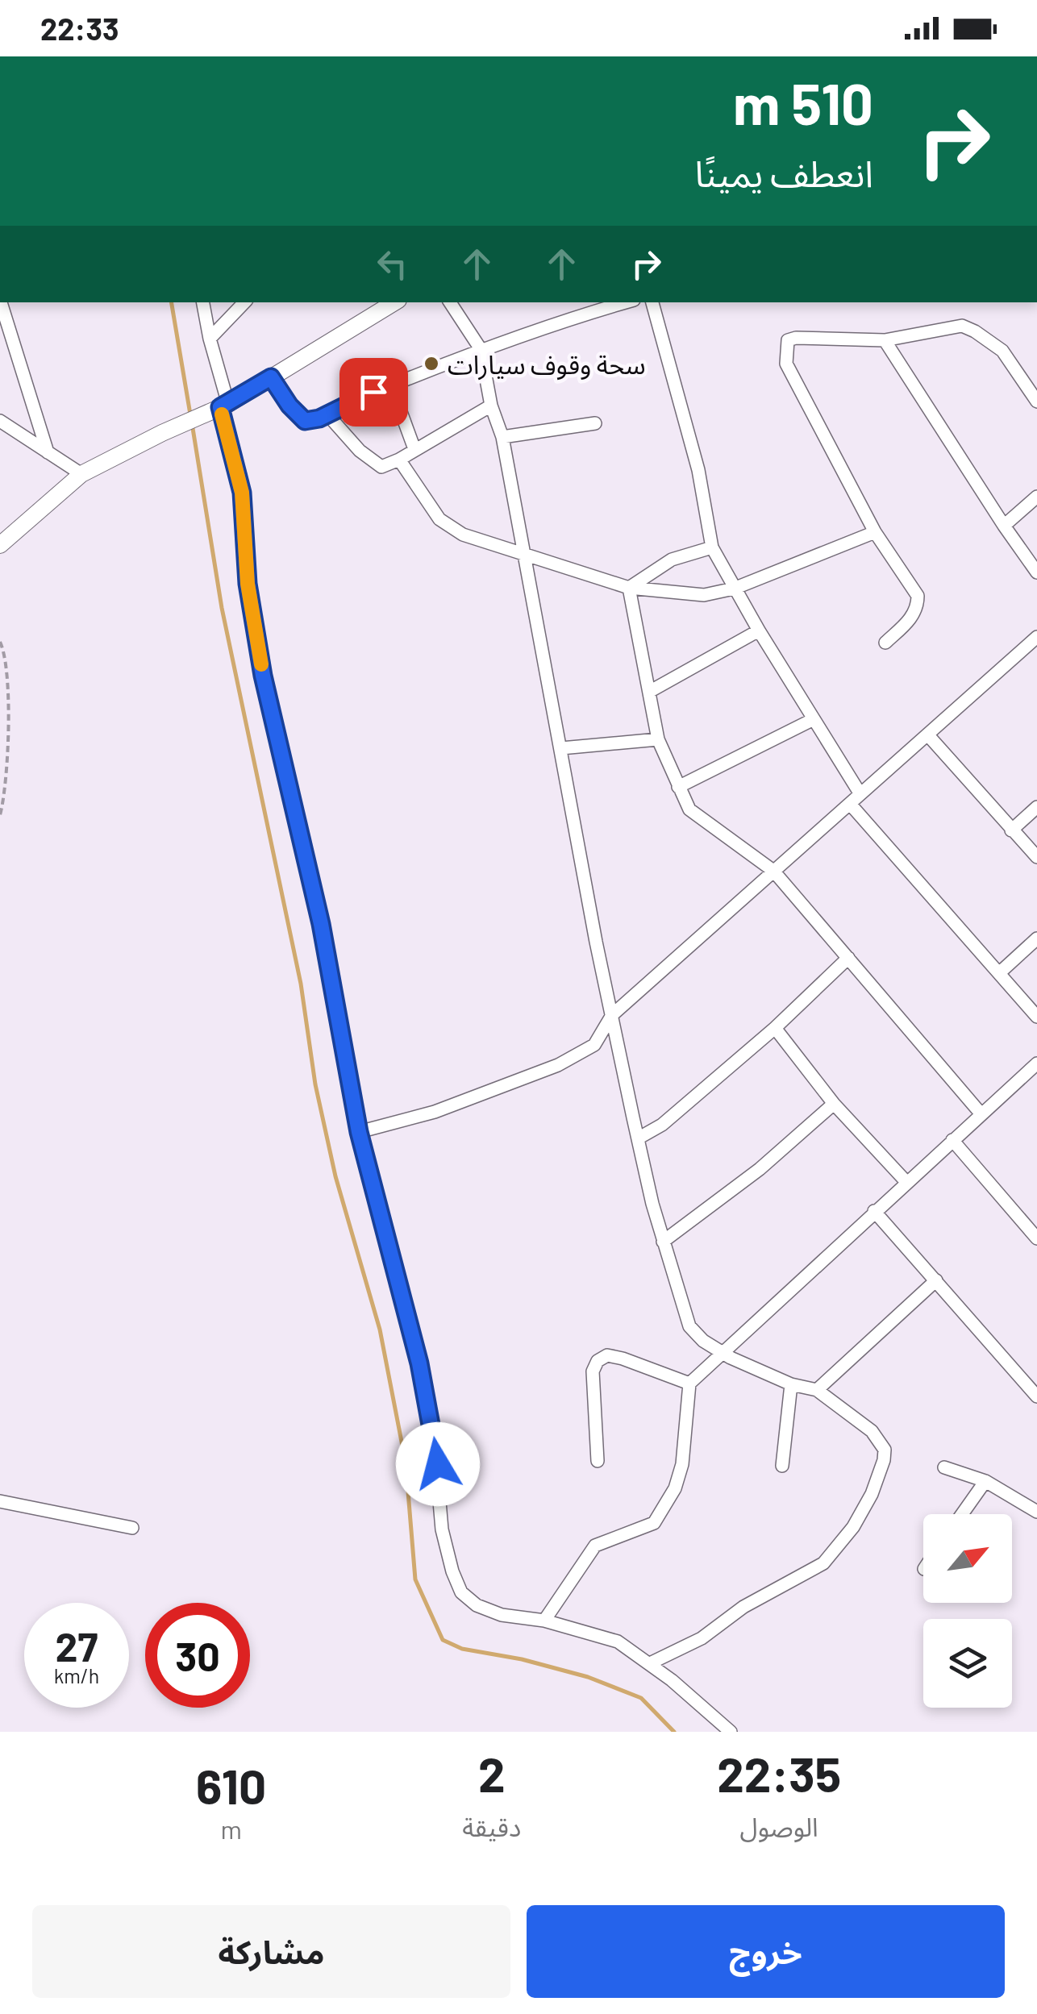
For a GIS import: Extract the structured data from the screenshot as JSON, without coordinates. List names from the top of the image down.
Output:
{
  "places": ["سحة وقوف سيارات"],
  "north": "top right",
  "page": {
    "status": "22:33",
    "turn": ["510 m", "انعطف يمينًا"],
    "speed": "27 km/h",
    "limit": "30",
    "eta": [
      "22:35",
      "الوصول",
      "2",
      "دقيقة",
      "610",
      "m"
    ],
    "buttons": ["خروج", "مشاركة"]
  }
}
